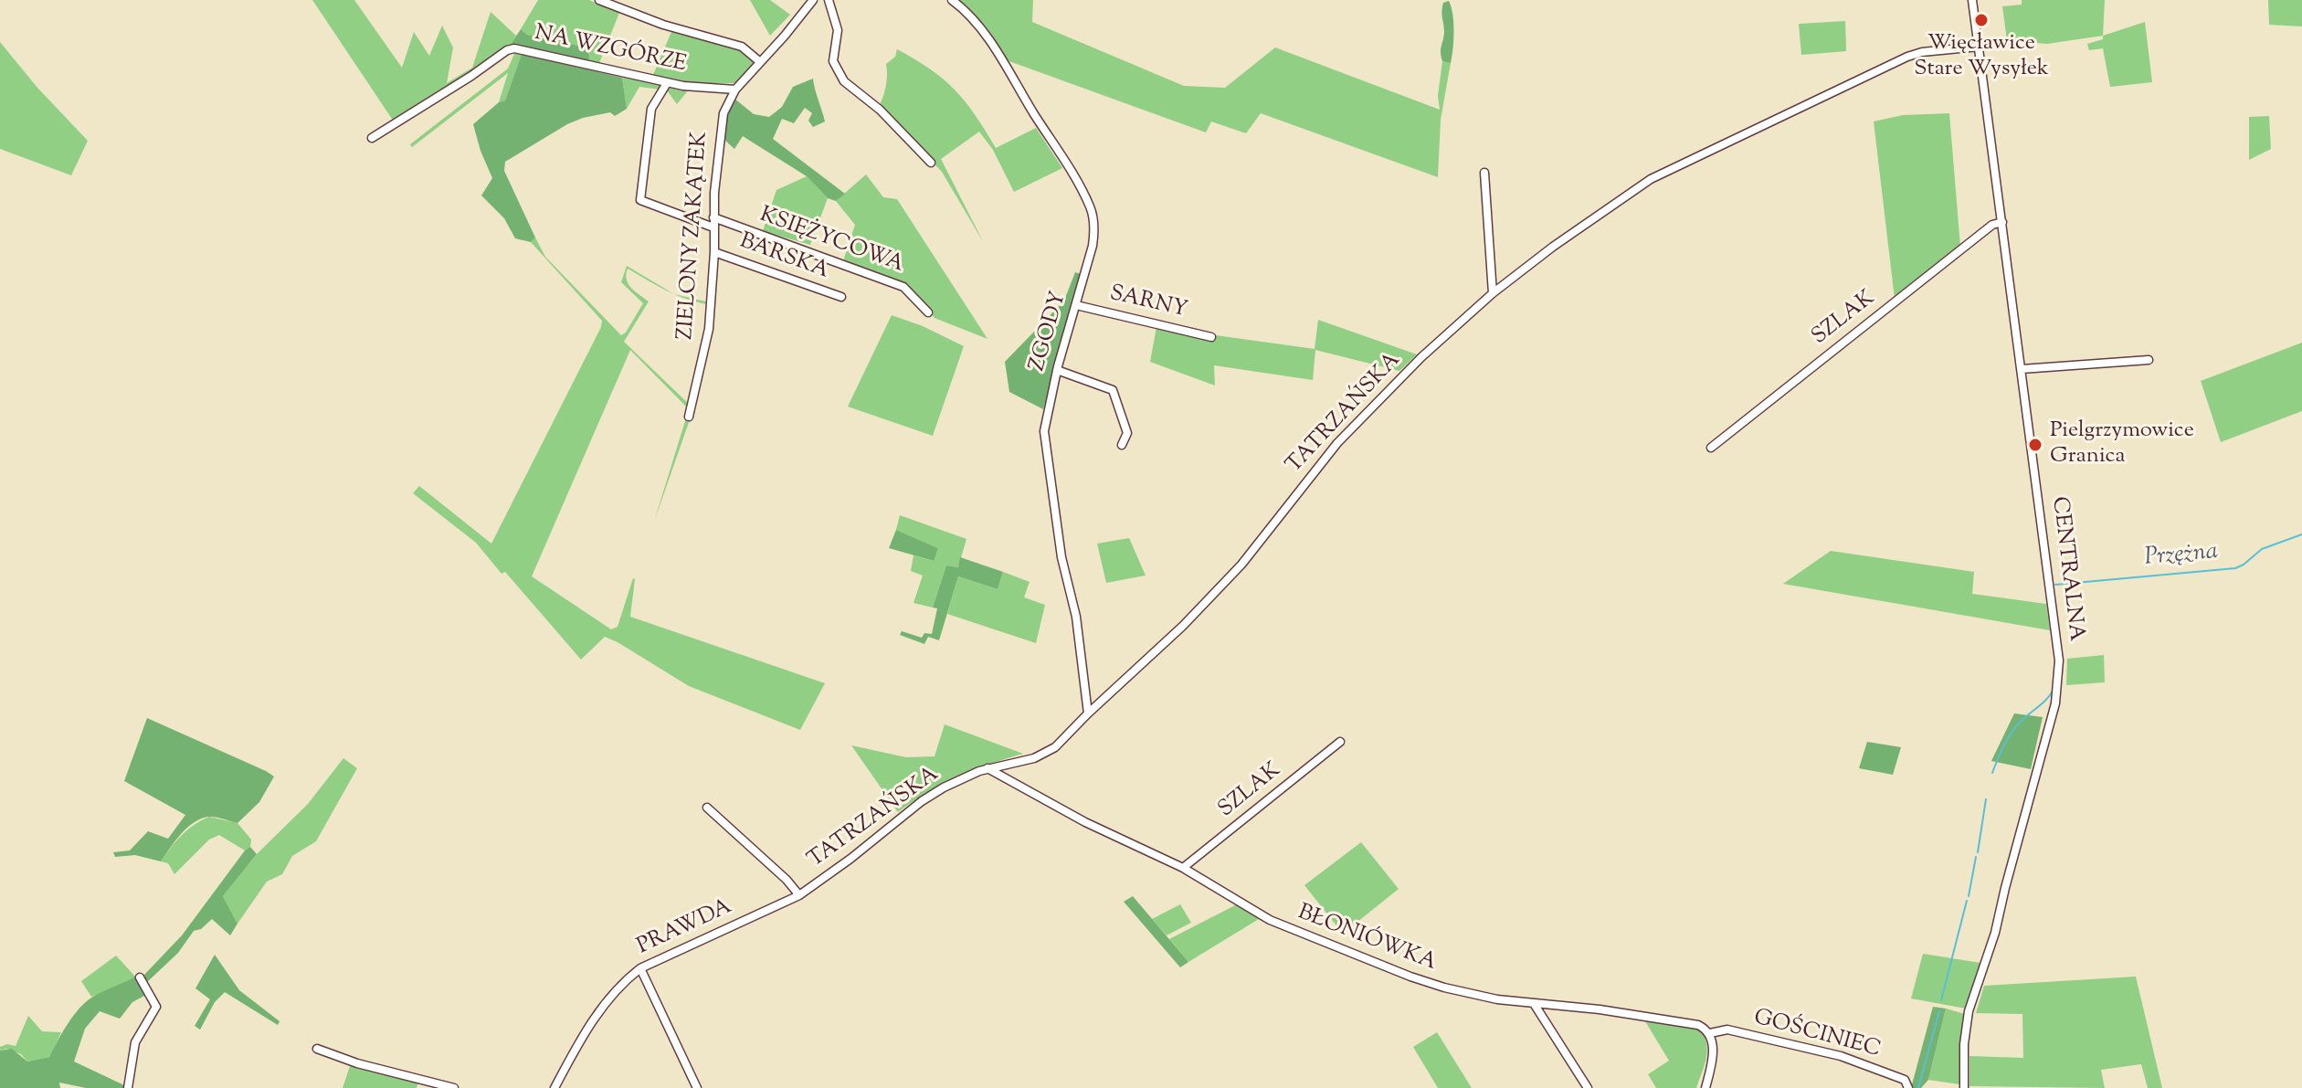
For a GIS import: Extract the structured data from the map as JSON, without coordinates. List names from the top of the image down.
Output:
{
  "streets": {
    "street": [
      "NA WZGÓRZE",
      "ZIELONY ZAKĄTEK",
      "KSIĘŻYCOWA",
      "BARSKA",
      "SARNY",
      "SZLAK",
      "ZGODY",
      "TATRZAŃSKA",
      "CENTRALNA",
      "PRAWDA",
      "BŁONIÓWKA",
      "GOŚCINIEC"
    ]
  },
  "crossings": [
    ["NA WZGÓRZE", "ZIELONY ZAKĄTEK"],
    ["ZIELONY ZAKĄTEK", "KSIĘŻYCOWA"],
    ["ZIELONY ZAKĄTEK", "BARSKA"],
    ["SARNY", "ZGODY"],
    ["SZLAK", "CENTRALNA"],
    ["SZLAK", "BŁONIÓWKA"],
    ["ZGODY", "TATRZAŃSKA"],
    ["TATRZAŃSKA", "CENTRALNA"],
    ["TATRZAŃSKA", "PRAWDA"],
    ["TATRZAŃSKA", "BŁONIÓWKA"],
    ["BŁONIÓWKA", "GOŚCINIEC"]
  ],
  "water": ["Przężna"],
  "places": ["Więcławice Stare Wysyłek", "Pielgrzymowice Granica"]
}
